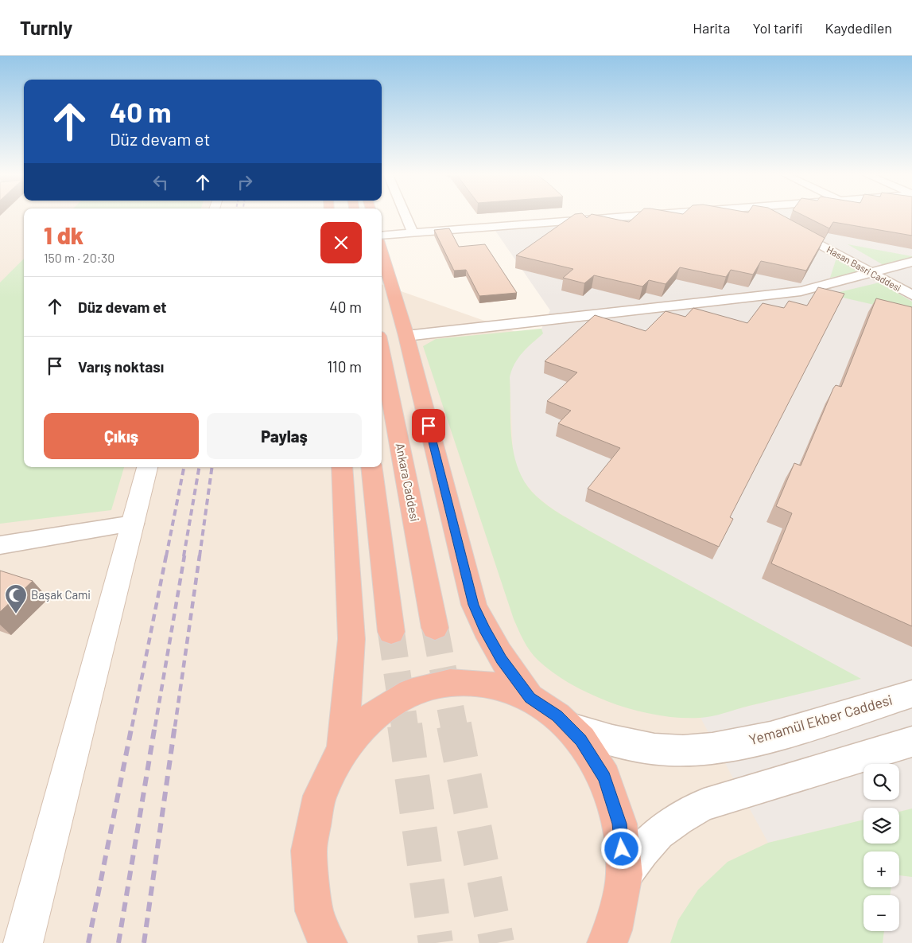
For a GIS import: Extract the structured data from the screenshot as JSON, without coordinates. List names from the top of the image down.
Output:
{
  "streets": {
    "highway": ["Ankara Caddesi"],
    "street": ["Hasan Basri Caddesi", "Yemamül Ekber Caddesi"]
  },
  "places": {
    "mosque": ["Başak Cami"]
  },
  "page": {
    "header": "Turnly",
    "nav": ["Harita", "Yol tarifi", "Kaydedilen"],
    "turn": ["40 m", "Düz devam et"],
    "heading": ["1 dk", "150 m · 20:30"],
    "list": [
      {
        "name": "Düz devam et",
        "value": "40 m"
      },
      {
        "name": "Varış noktası",
        "value": "110 m"
      }
    ],
    "buttons": ["Çıkış", "Paylaş"],
    "map_buttons": ["+", "−"]
  }
}
